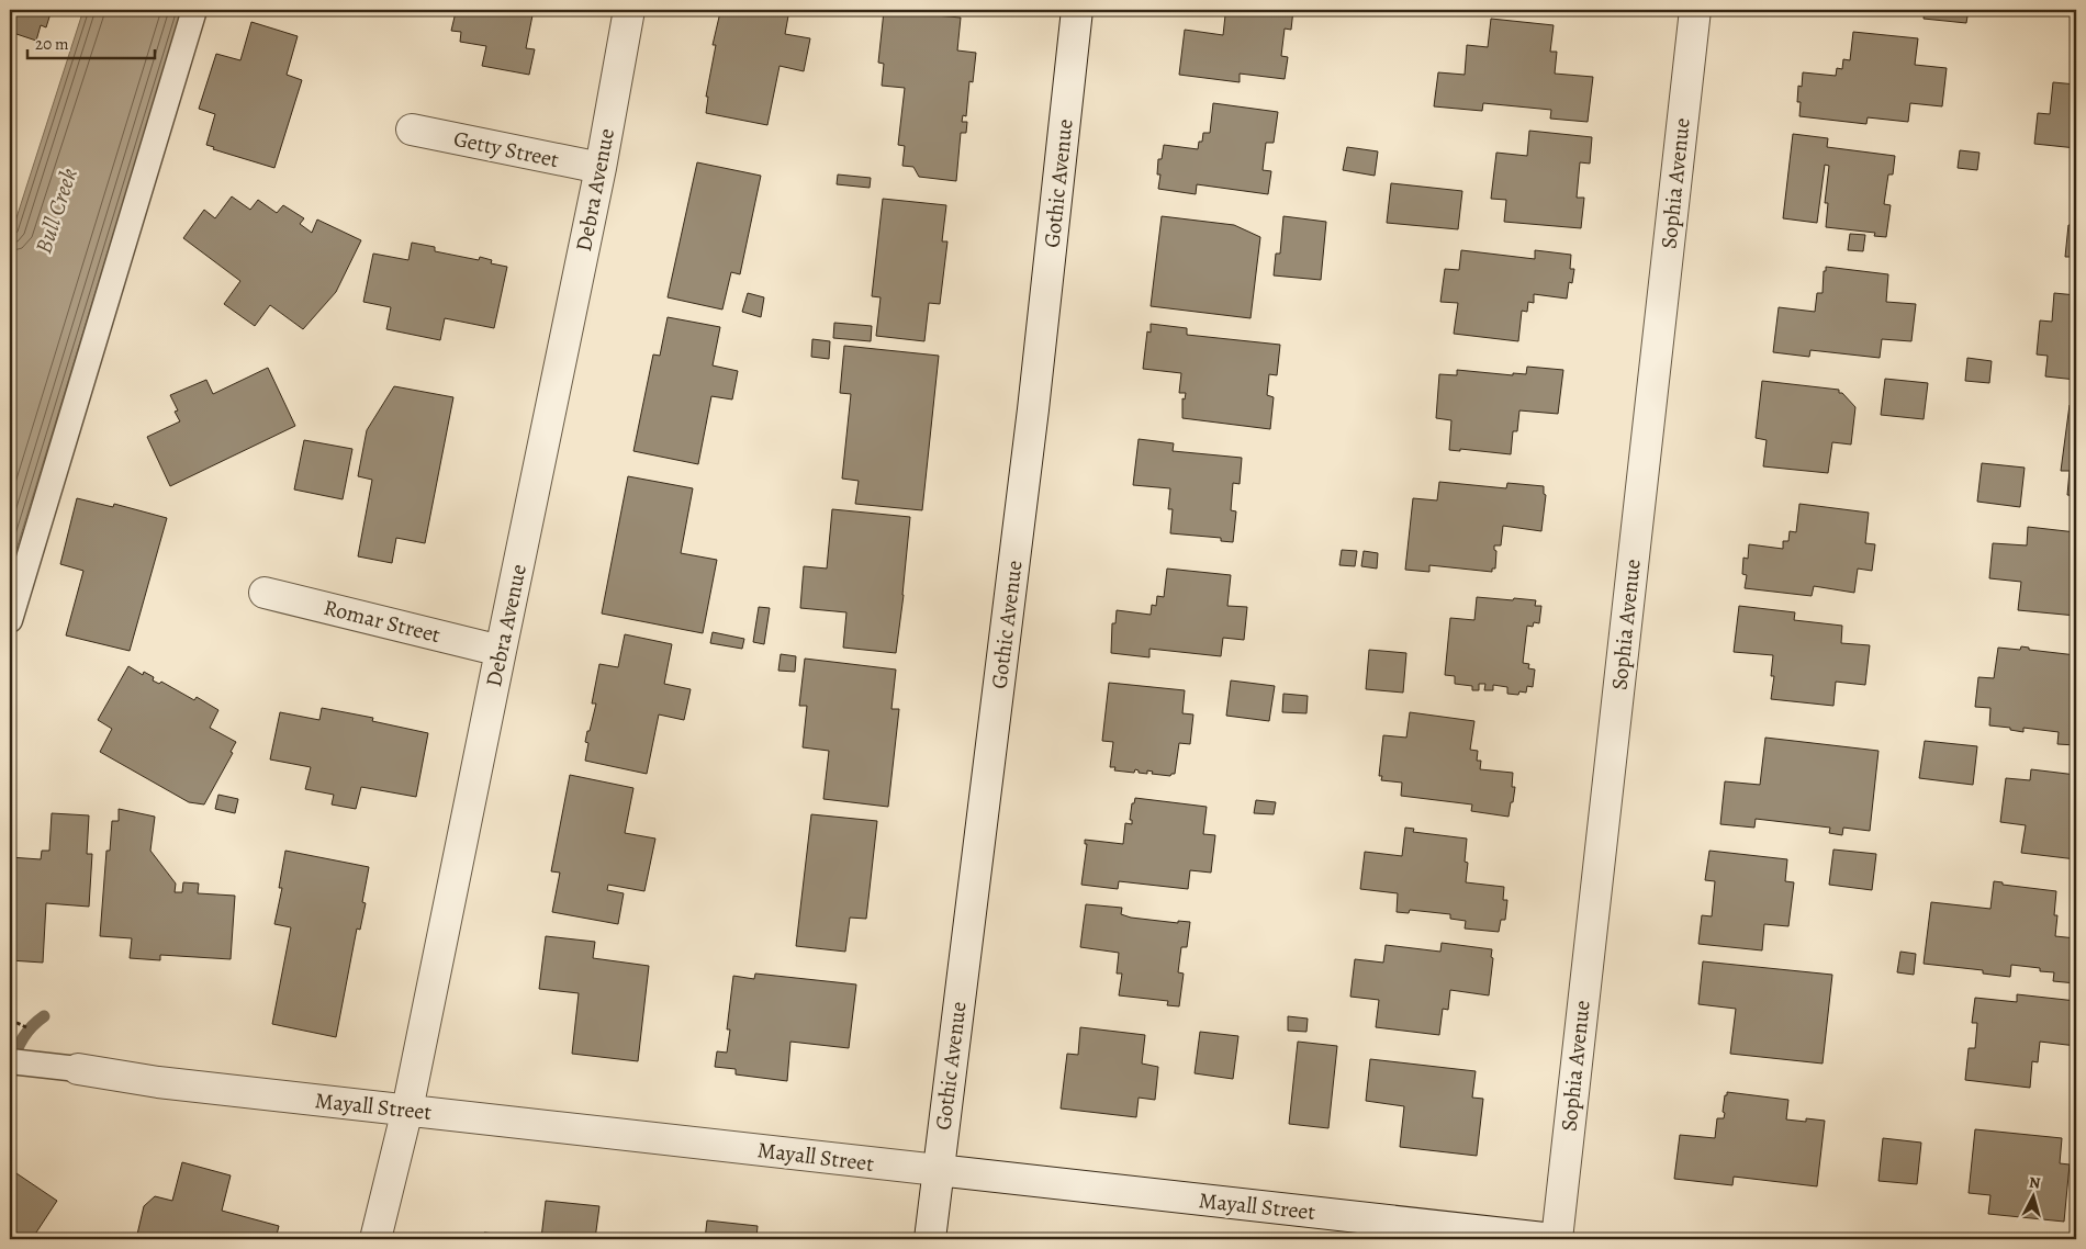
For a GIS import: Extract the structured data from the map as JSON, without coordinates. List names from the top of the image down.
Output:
{
  "streets": {
    "street": [
      "Getty Street",
      "Gothic Avenue",
      "Sophia Avenue",
      "Debra Avenue",
      "Romar Street",
      "Mayall Street"
    ]
  },
  "crossings": [
    ["Getty Street", "Debra Avenue"],
    ["Gothic Avenue", "Mayall Street"],
    ["Sophia Avenue", "Mayall Street"],
    ["Debra Avenue", "Romar Street"],
    ["Debra Avenue", "Mayall Street"]
  ],
  "water": ["Bull Creek"],
  "scale_bar": "20 m",
  "north": "top"
}
